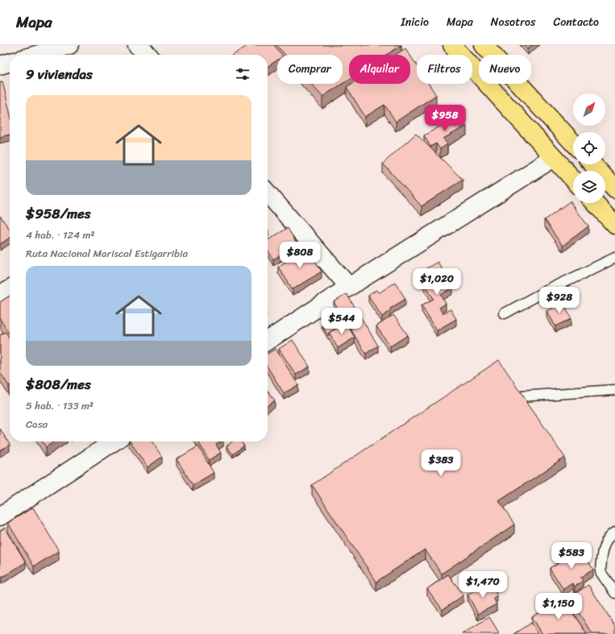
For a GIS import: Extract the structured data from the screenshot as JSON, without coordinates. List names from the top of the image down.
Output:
{
  "north": "top right",
  "page": {
    "header": "Mapa",
    "nav": [
      "Inicio",
      "Mapa",
      "Nosotros",
      "Contacto"
    ],
    "chip": [
      "Comprar",
      "Alquilar",
      "Filtros",
      "Nuevo"
    ],
    "heading": "9 viviendas",
    "list": [
      {
        "name": "$958/mes",
        "note": "4 hab. · 124 m² · Ruta Nacional Mariscal Estigarribia"
      },
      {
        "name": "$808/mes",
        "note": "5 hab. · 133 m² · Casa"
      }
    ],
    "price": [
      "$958",
      "$808",
      "$1,020",
      "$928",
      "$544",
      "$383",
      "$583",
      "$1,470",
      "$1,150"
    ]
  }
}
